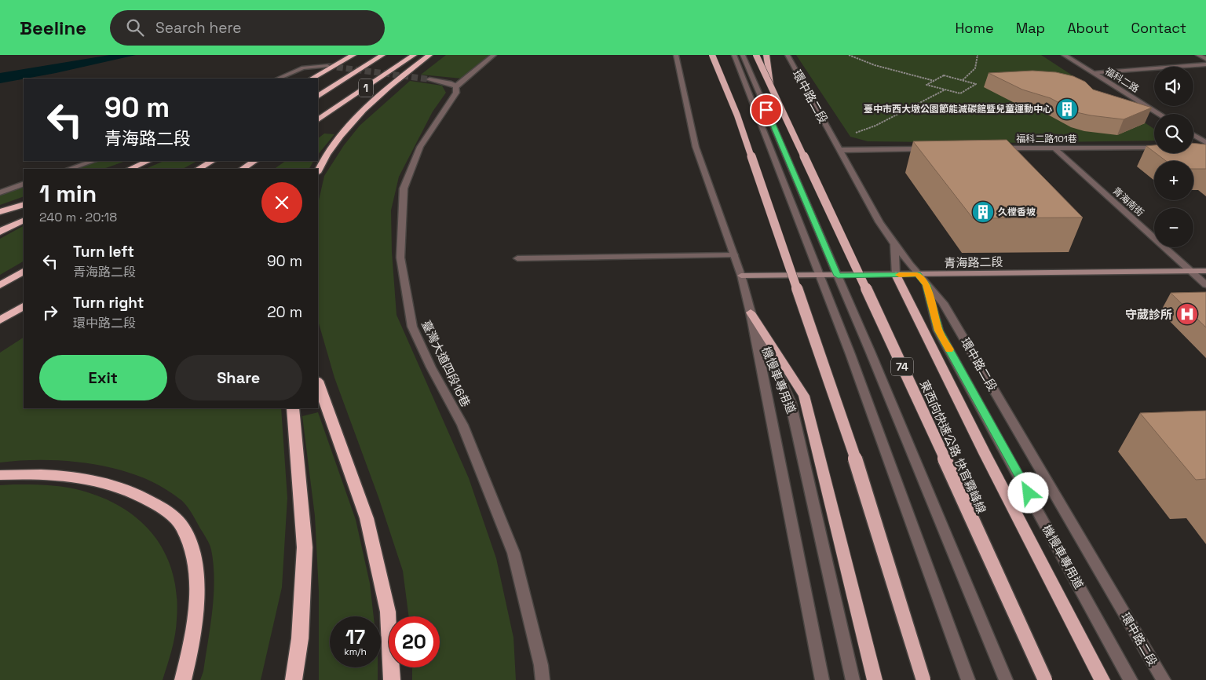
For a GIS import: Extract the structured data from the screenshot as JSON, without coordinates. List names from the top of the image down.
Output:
{
  "streets": {
    "highway": ["1", "74", "東西向快速公路 快官霧峰線"],
    "main road": ["青海路二段"],
    "street": [
      "福科二路",
      "環中路二段",
      "福科二路101巷",
      "青海南街",
      "臺灣大道四段16巷",
      "機慢車專用道"
    ]
  },
  "crossings": [
    ["環中路二段", "青海路二段"],
    ["環中路二段", "機慢車專用道"],
    ["福科二路101巷", "青海南街"],
    ["青海南街", "青海路二段"],
    ["74", "東西向快速公路 快官霧峰線"]
  ],
  "places": {
    "building": ["臺中市西大墩公園節能減碳館暨兒童運動中心", "久樘香坡"],
    "hospital": ["守葳診所"]
  },
  "page": {
    "header": "Beeline",
    "search": "Search here",
    "nav": [
      "Home",
      "Map",
      "About",
      "Contact"
    ],
    "map_buttons": ["+", "−"],
    "turn": ["90 m", "青海路二段"],
    "heading": ["1 min", "240 m · 20:18"],
    "list": [
      {
        "name": "Turn left",
        "note": "青海路二段",
        "value": "90 m"
      },
      {
        "name": "Turn right",
        "note": "環中路二段",
        "value": "20 m"
      }
    ],
    "buttons": ["Exit", "Share"],
    "speed": "17 km/h",
    "limit": "20"
  }
}
